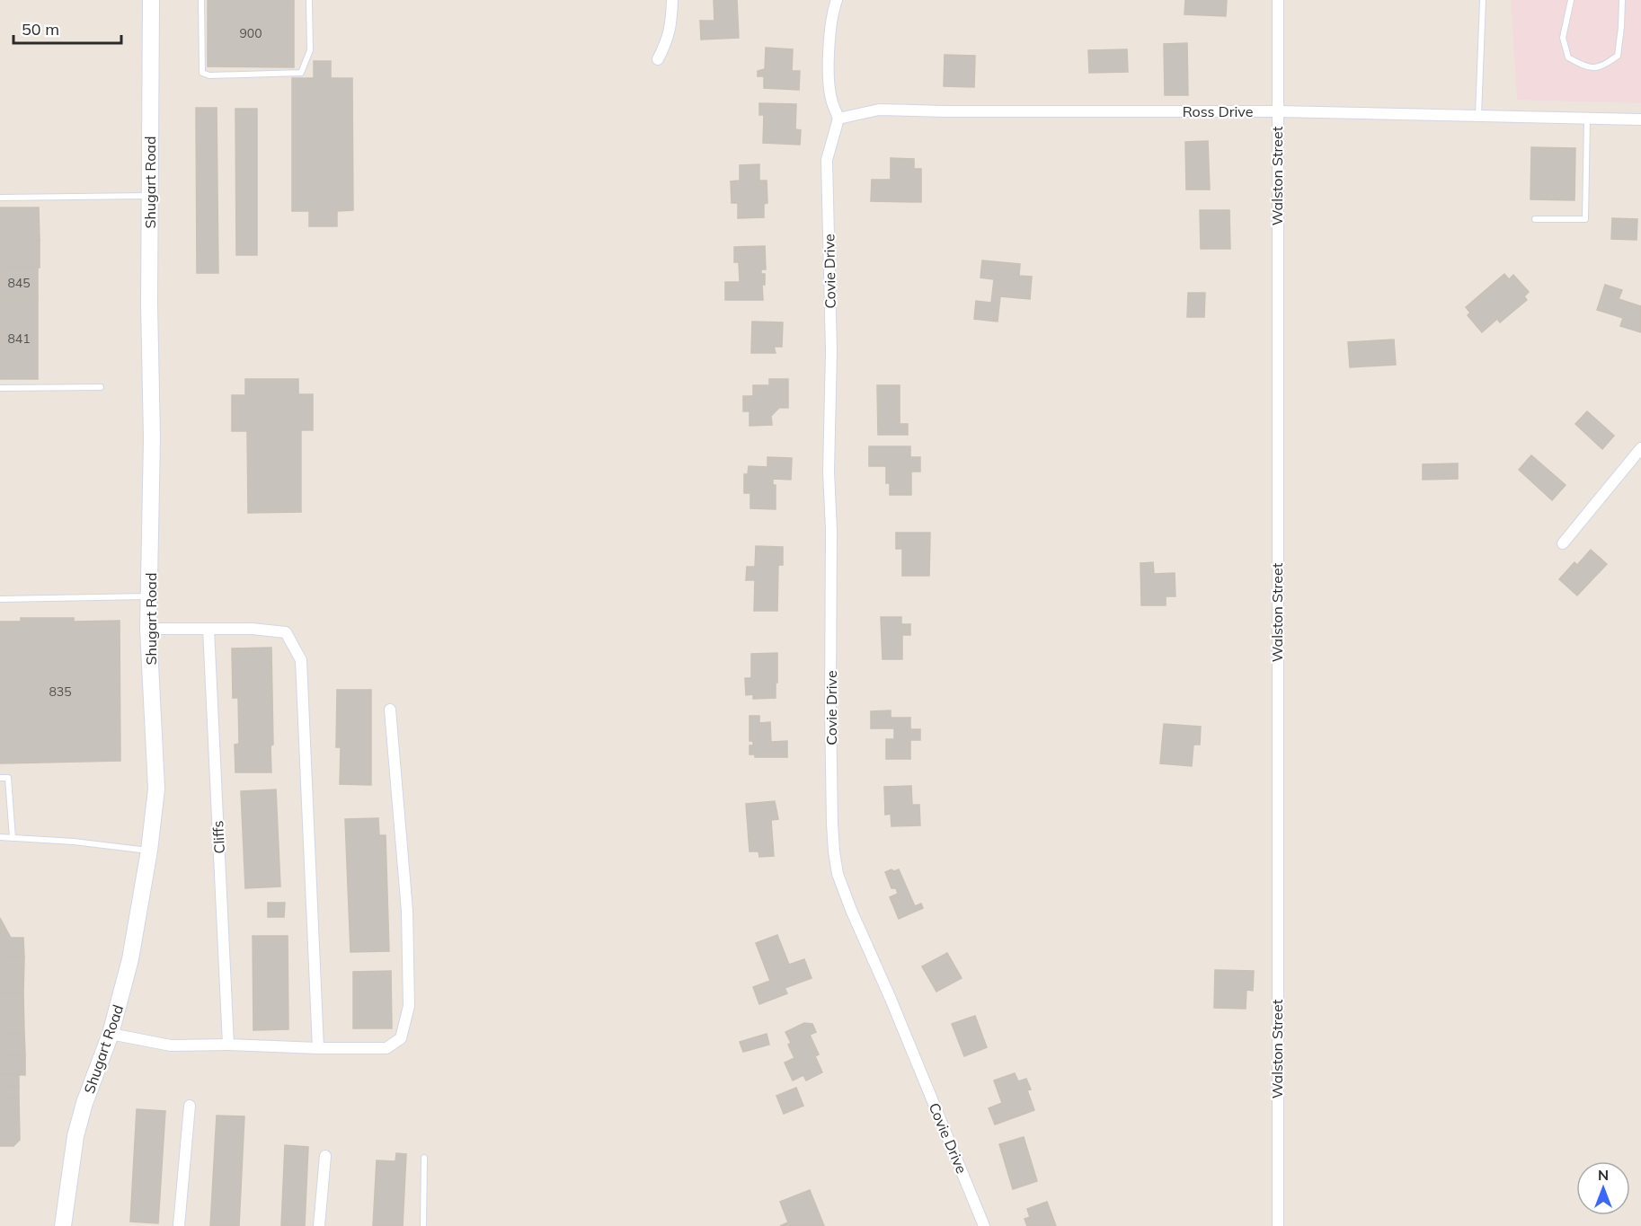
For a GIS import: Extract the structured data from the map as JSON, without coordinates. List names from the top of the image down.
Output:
{
  "streets": {
    "street": [
      "Ross Drive",
      "Walston Street",
      "Shugart Road",
      "Covie Drive",
      "Cliffs"
    ]
  },
  "crossings": [
    ["Ross Drive", "Walston Street"],
    ["Ross Drive", "Covie Drive"]
  ],
  "house_numbers": [
    "900",
    "845",
    "841",
    "835"
  ],
  "scale_bar": "50 m",
  "north": "top"
}
